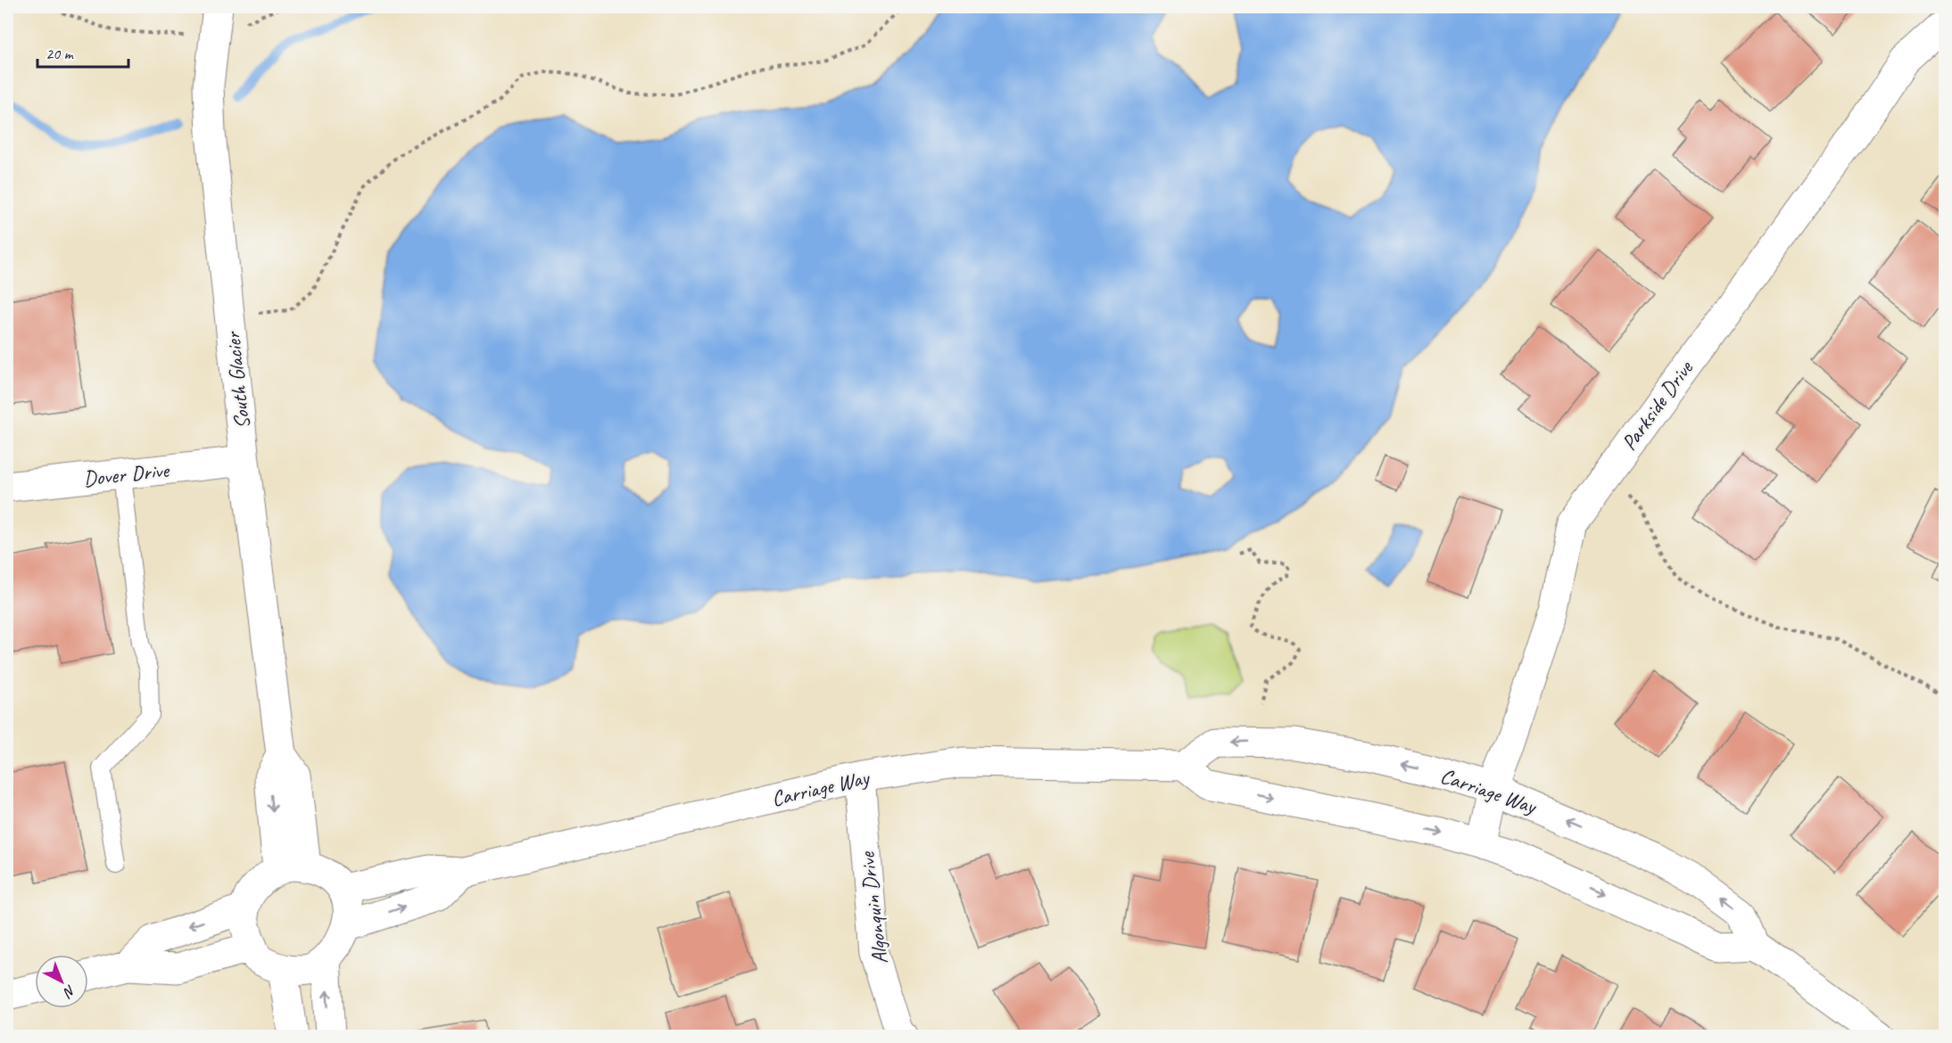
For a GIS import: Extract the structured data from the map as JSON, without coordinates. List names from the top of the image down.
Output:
{
  "streets": {
    "street": [
      "South Glacier",
      "Parkside Drive",
      "Dover Drive",
      "Carriage Way",
      "Algonquin Drive"
    ]
  },
  "crossings": [
    ["South Glacier", "Dover Drive"],
    ["South Glacier", "Carriage Way"],
    ["Parkside Drive", "Carriage Way"],
    ["Carriage Way", "Algonquin Drive"]
  ],
  "scale_bar": "20 m",
  "north": "bottom right"
}
